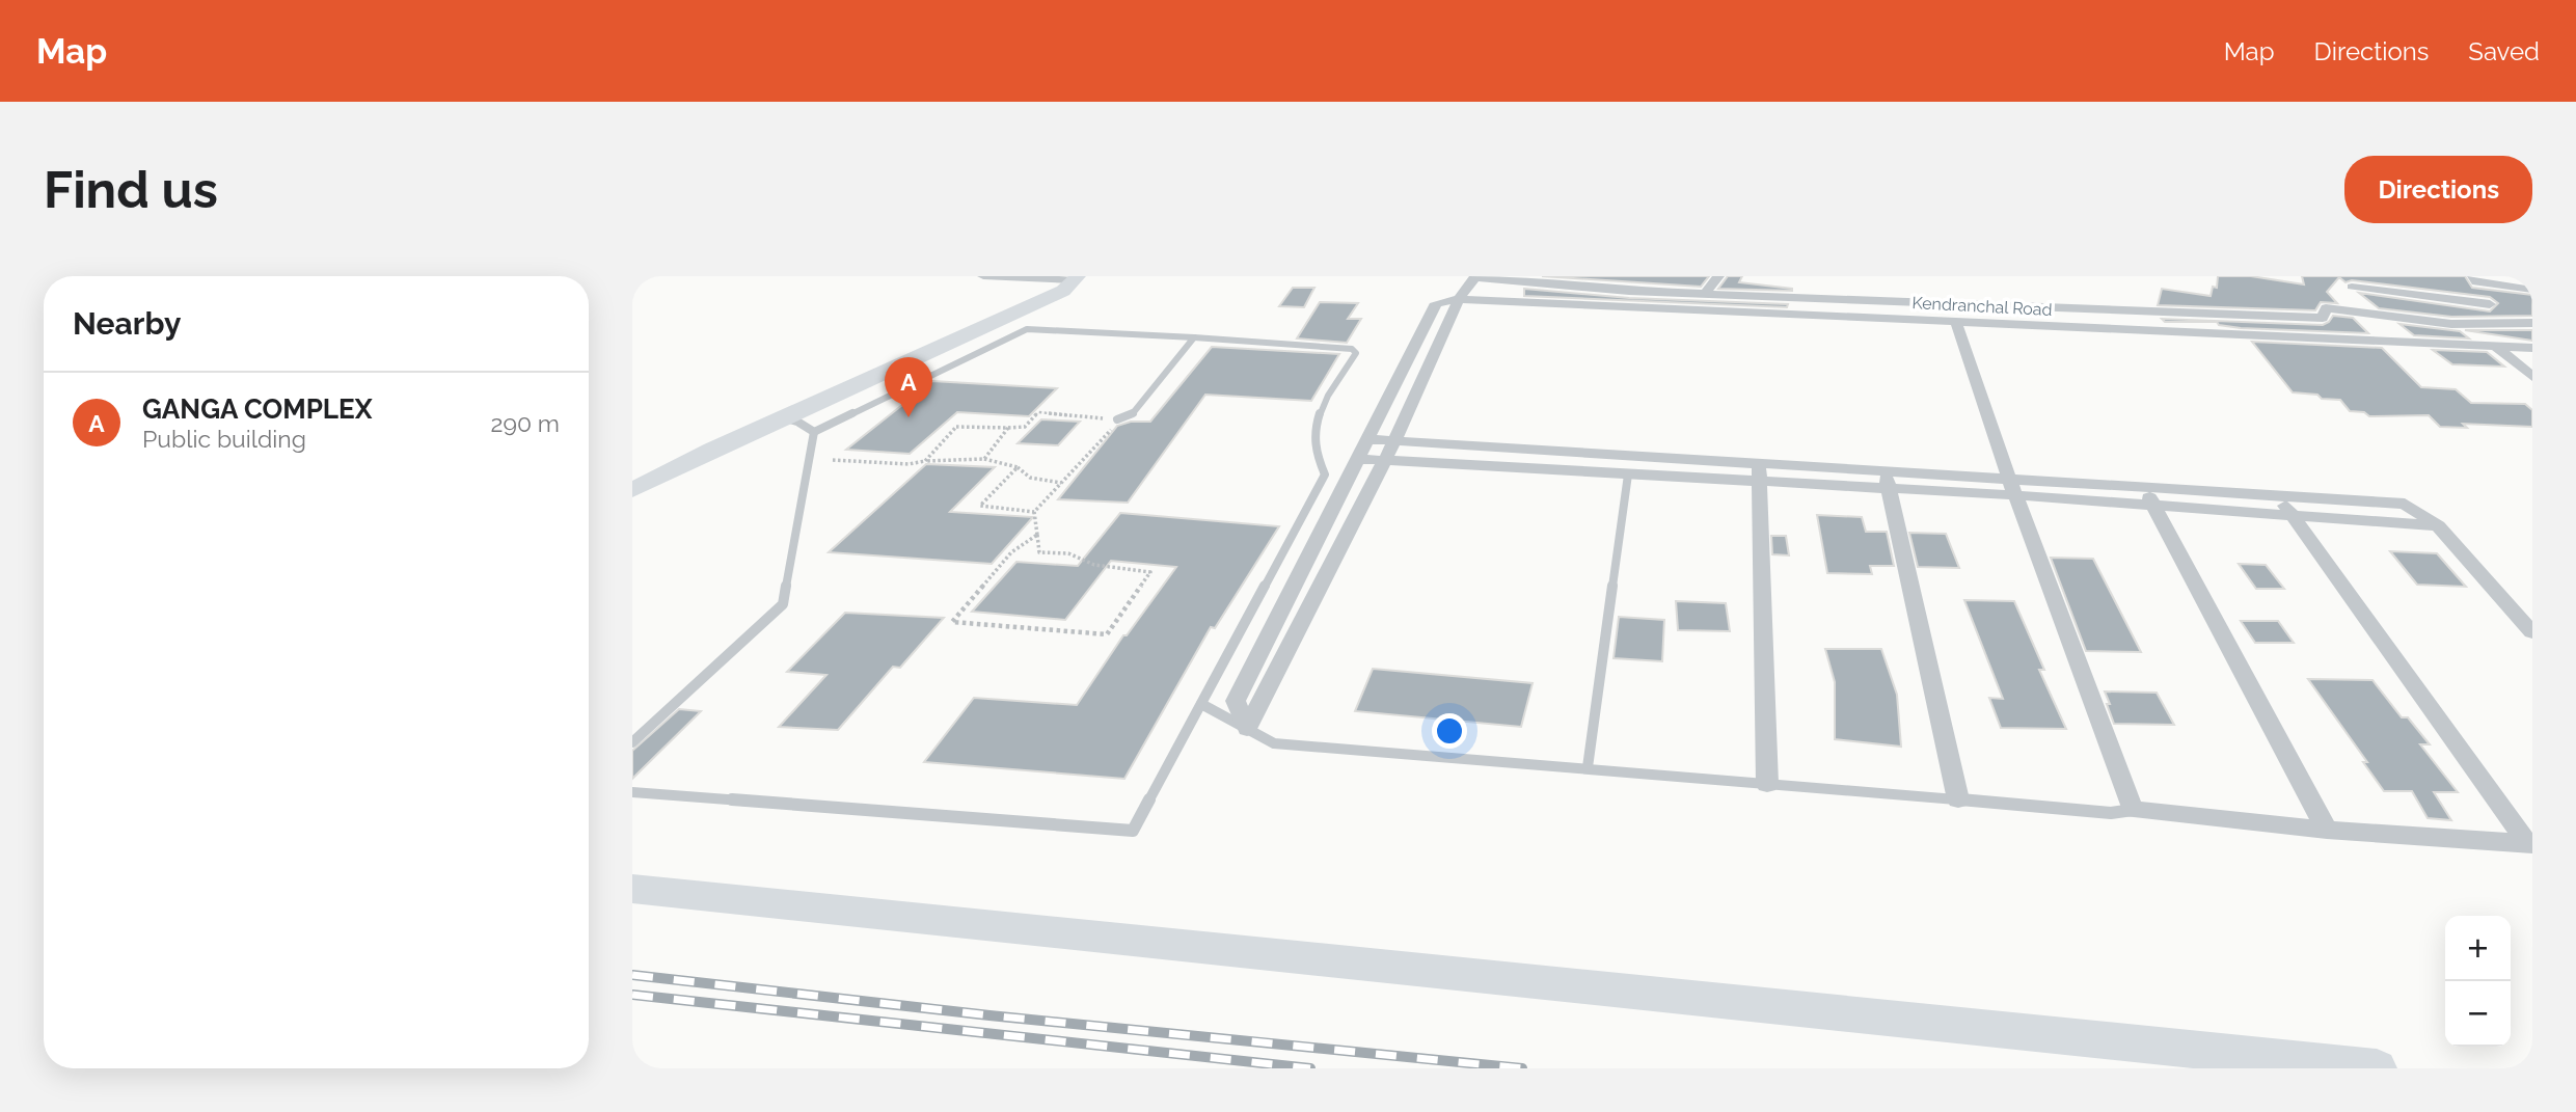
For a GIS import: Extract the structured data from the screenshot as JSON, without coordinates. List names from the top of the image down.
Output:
{
  "streets": {
    "street": ["Kendranchal Road"]
  },
  "page": {
    "header": "Map",
    "nav": ["Map", "Directions", "Saved"],
    "buttons": "Directions",
    "title": "Find us",
    "heading": "Nearby",
    "pins": "A",
    "list": [
      {
        "mark": "A",
        "name": "GANGA COMPLEX",
        "note": "Public building",
        "value": "290 m"
      }
    ],
    "map_buttons": ["+", "−"]
  }
}
